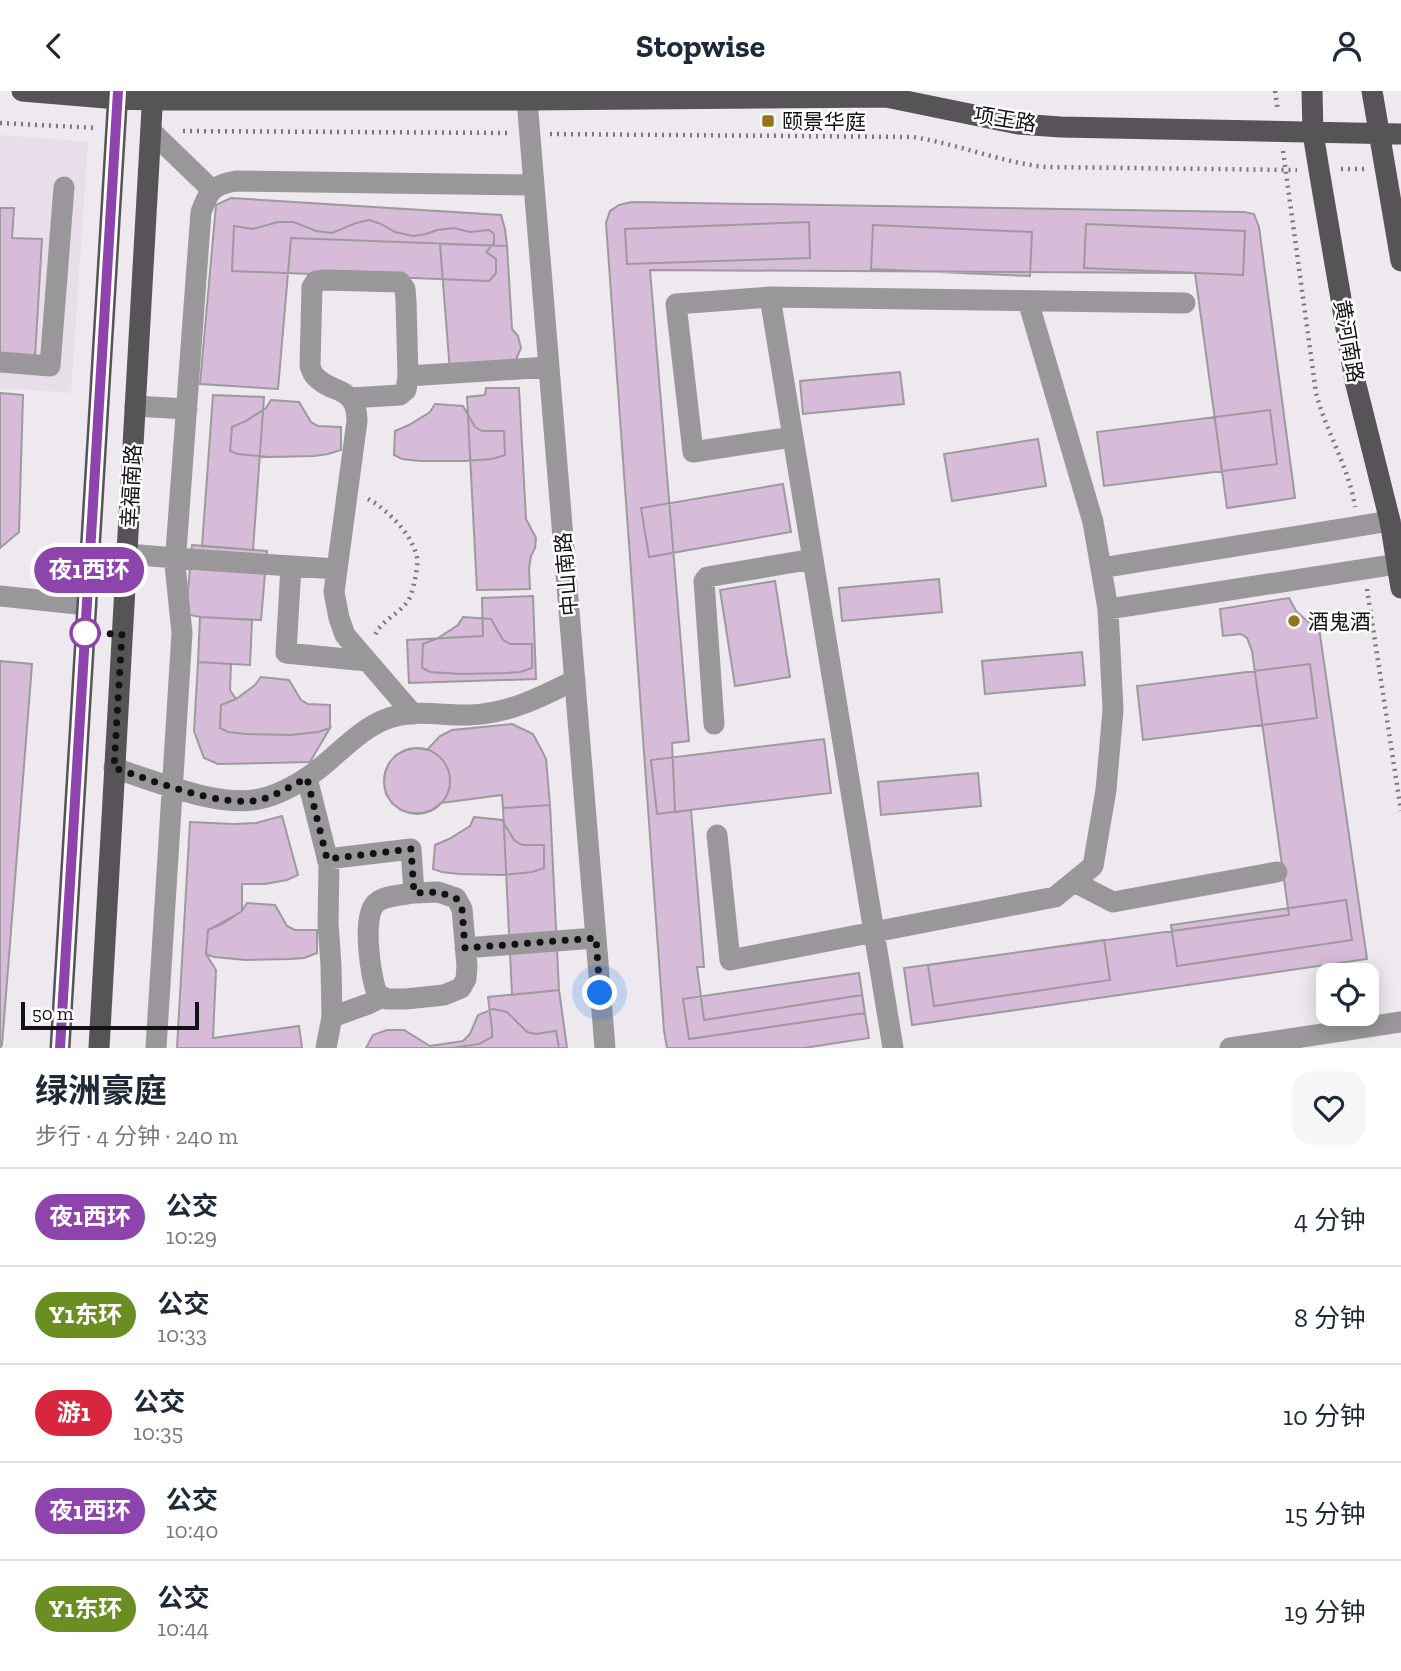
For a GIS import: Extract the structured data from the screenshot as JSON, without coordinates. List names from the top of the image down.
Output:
{
  "streets": {
    "main road": ["项王路", "黄河南路", "幸福南路"],
    "street": ["中山南路"]
  },
  "crossings": [
    ["项王路", "黄河南路"],
    ["项王路", "幸福南路"],
    ["项王路", "中山南路"]
  ],
  "places": {
    "transit": ["颐景华庭"],
    "other": ["酒鬼酒"]
  },
  "lines": ["bus line 夜1西环"],
  "scale_bar": "50 m",
  "page": {
    "header": "Stopwise",
    "on_map": "夜1西环",
    "scale": "50 m",
    "heading": ["绿洲豪庭", "步行 · 4 分钟 · 240 m"],
    "list": [
      {
        "mark": "夜1西环",
        "name": "公交",
        "note": "10:29",
        "value": "4 分钟"
      },
      {
        "mark": "Y1东环",
        "name": "公交",
        "note": "10:33",
        "value": "8 分钟"
      },
      {
        "mark": "游1",
        "name": "公交",
        "note": "10:35",
        "value": "10 分钟"
      },
      {
        "mark": "夜1西环",
        "name": "公交",
        "note": "10:40",
        "value": "15 分钟"
      },
      {
        "mark": "Y1东环",
        "name": "公交",
        "note": "10:44",
        "value": "19 分钟"
      }
    ]
  }
}
